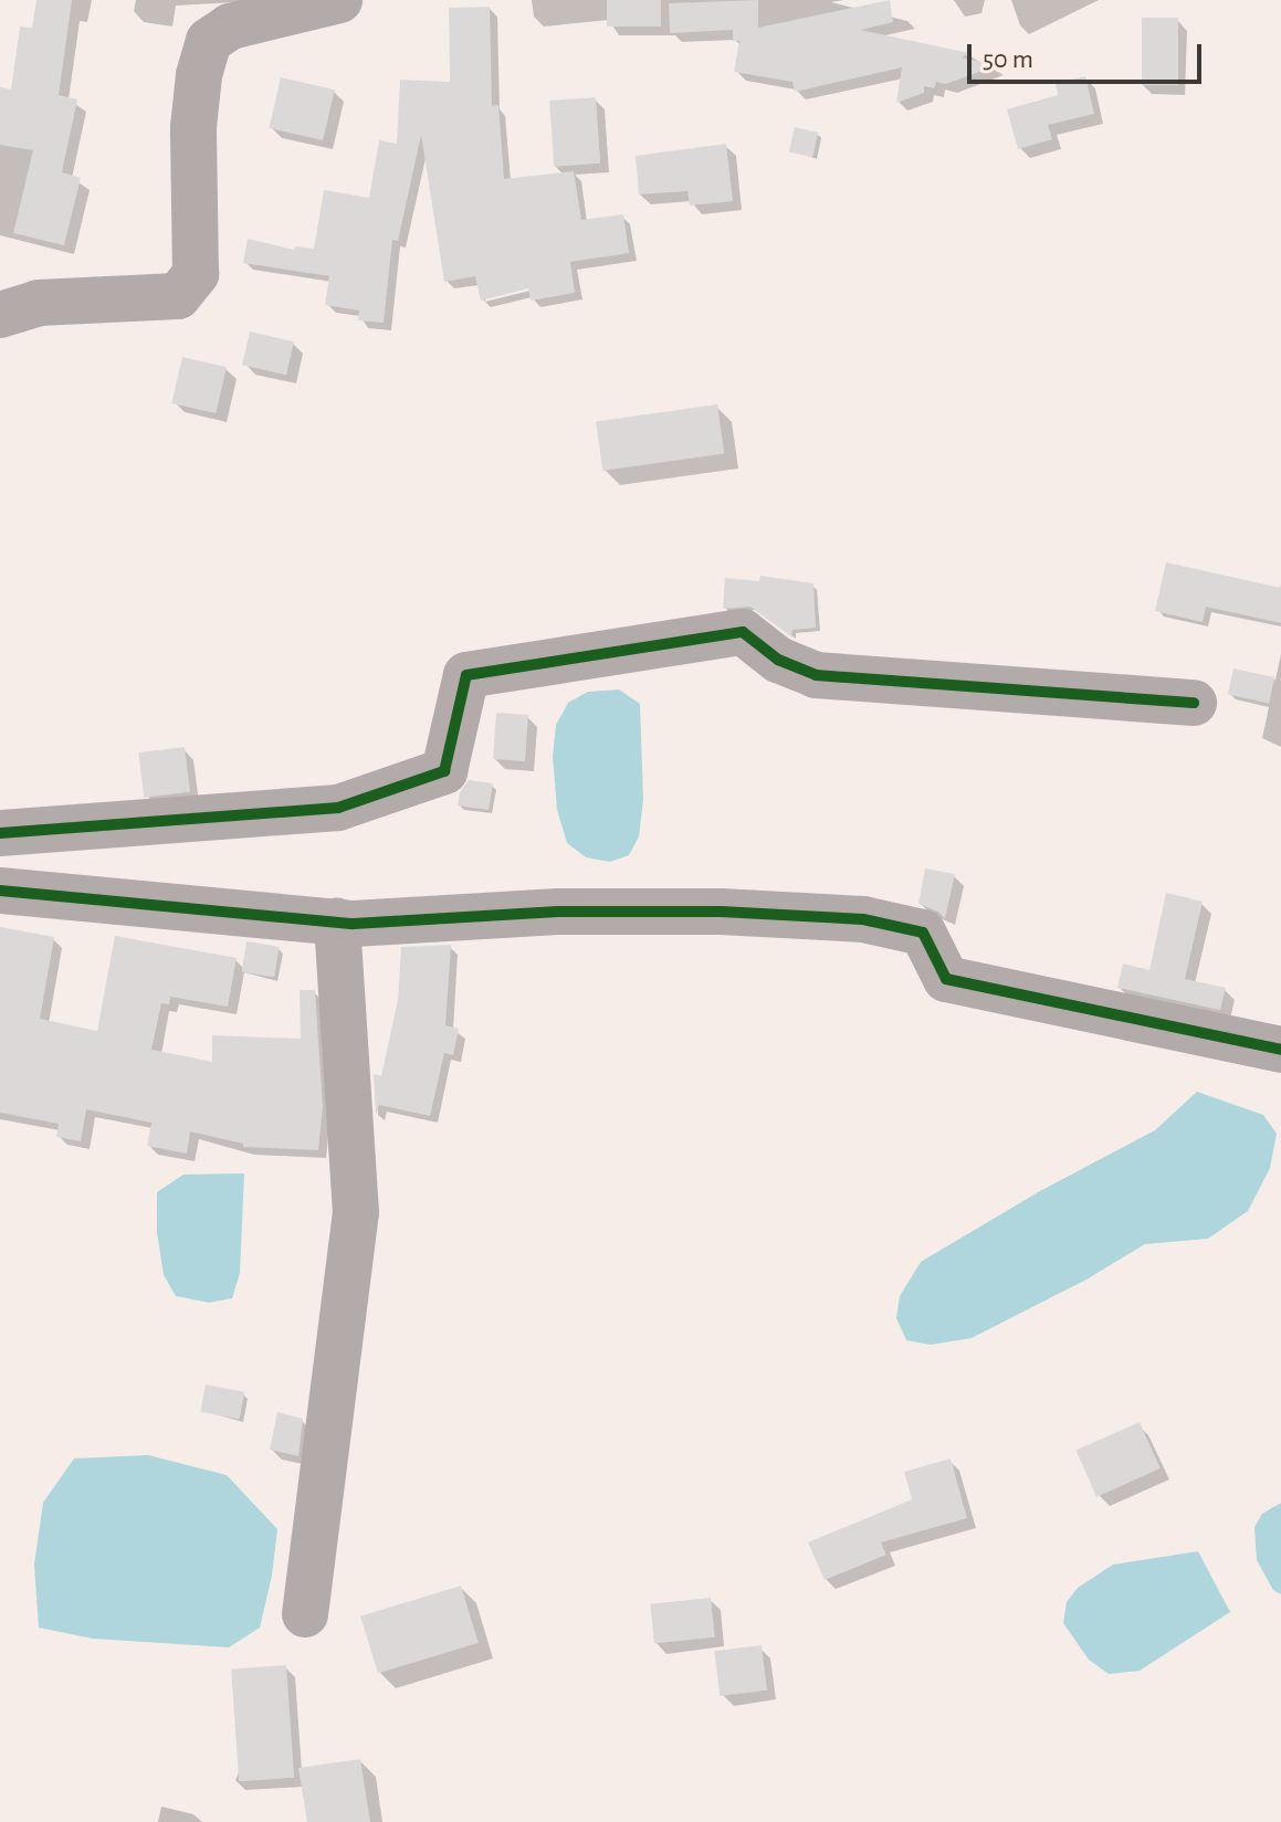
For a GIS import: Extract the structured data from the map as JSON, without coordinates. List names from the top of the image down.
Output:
{
  "scale_bar": "50 m"
}
